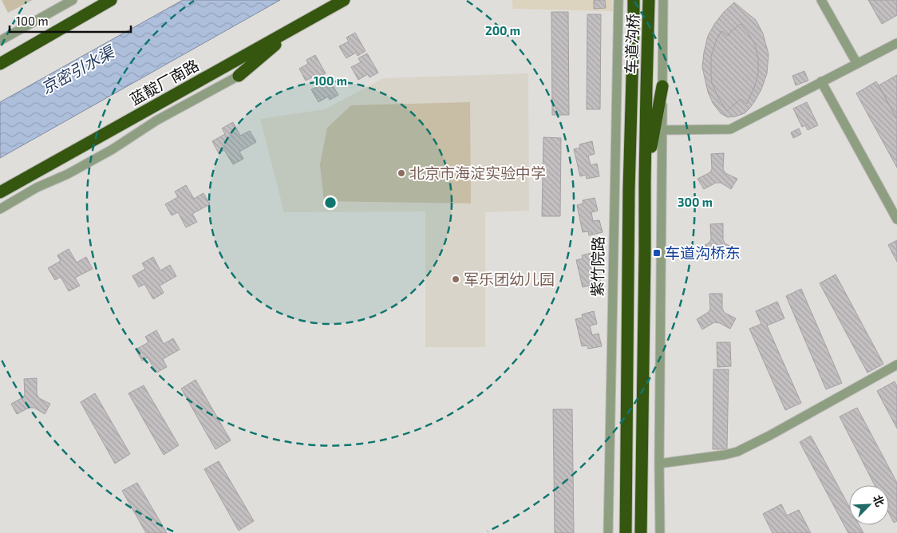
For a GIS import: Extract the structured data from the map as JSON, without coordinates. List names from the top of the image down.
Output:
{
  "streets": {
    "highway": ["车道沟桥", "蓝靛厂南路", "紫竹院路"]
  },
  "crossings": [
    ["车道沟桥", "紫竹院路"]
  ],
  "water": ["京密引水渠"],
  "places": {
    "other": ["北京市海淀实验中学", "军乐团幼儿园"],
    "transit": ["车道沟桥东"]
  },
  "scale_bar": "100 m",
  "north": "top right",
  "rings": ["200 m", "100 m", "300 m"]
}
